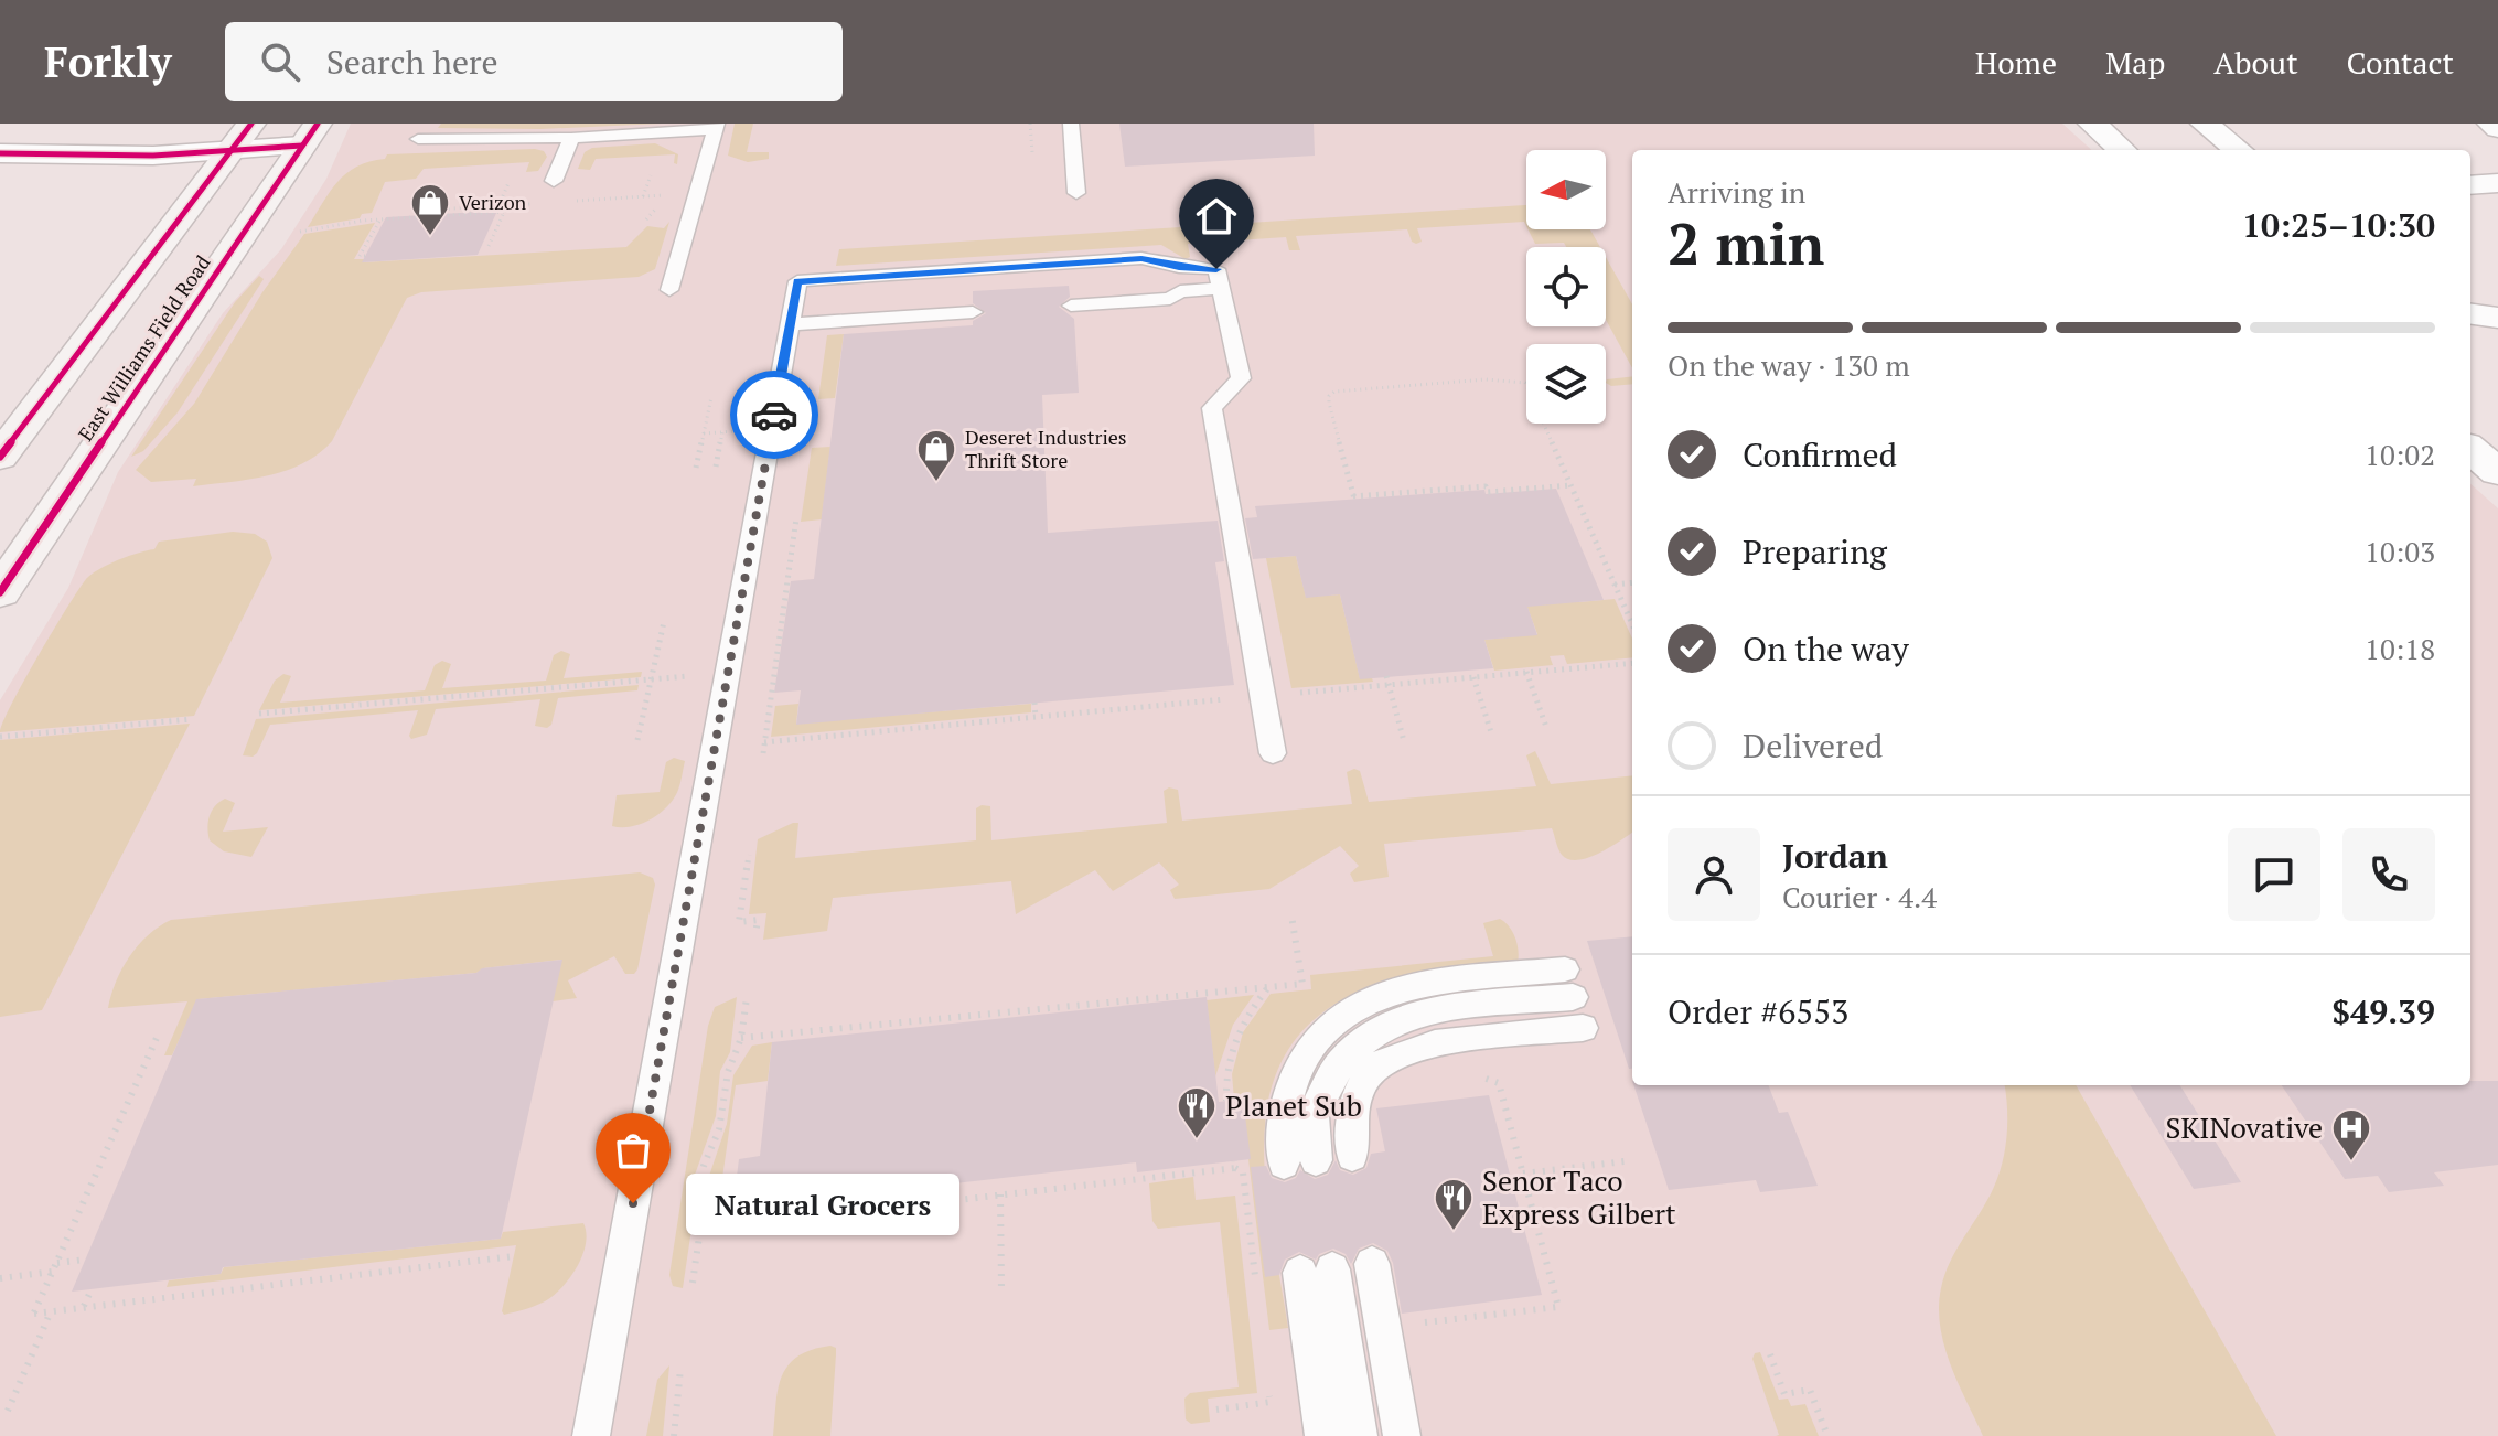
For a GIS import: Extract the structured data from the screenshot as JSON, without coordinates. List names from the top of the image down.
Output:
{
  "streets": {
    "main road": ["East Williams Field Road"]
  },
  "places": {
    "shop": ["Verizon", "Deseret Industries Thrift Store"],
    "restaurant": ["Planet Sub", "Senor Taco Express Gilbert"],
    "hospital": ["SKINovative"],
    "other": ["Natural Grocers"]
  },
  "north": "left",
  "page": {
    "header": "Forkly",
    "search": "Search here",
    "nav": [
      "Home",
      "Map",
      "About",
      "Contact"
    ],
    "heading": ["2 min", "Arriving in", "10:25–10:30"],
    "panel": [
      "Jordan",
      "Courier · 4.4",
      "Order #6553",
      "$49.39"
    ],
    "bar": "On the way · 130 m",
    "list": [
      ["Confirmed", "10:02"],
      ["Preparing", "10:03"],
      ["On the way", "10:18"],
      "Delivered"
    ],
    "bubble": "Natural Grocers"
  }
}
